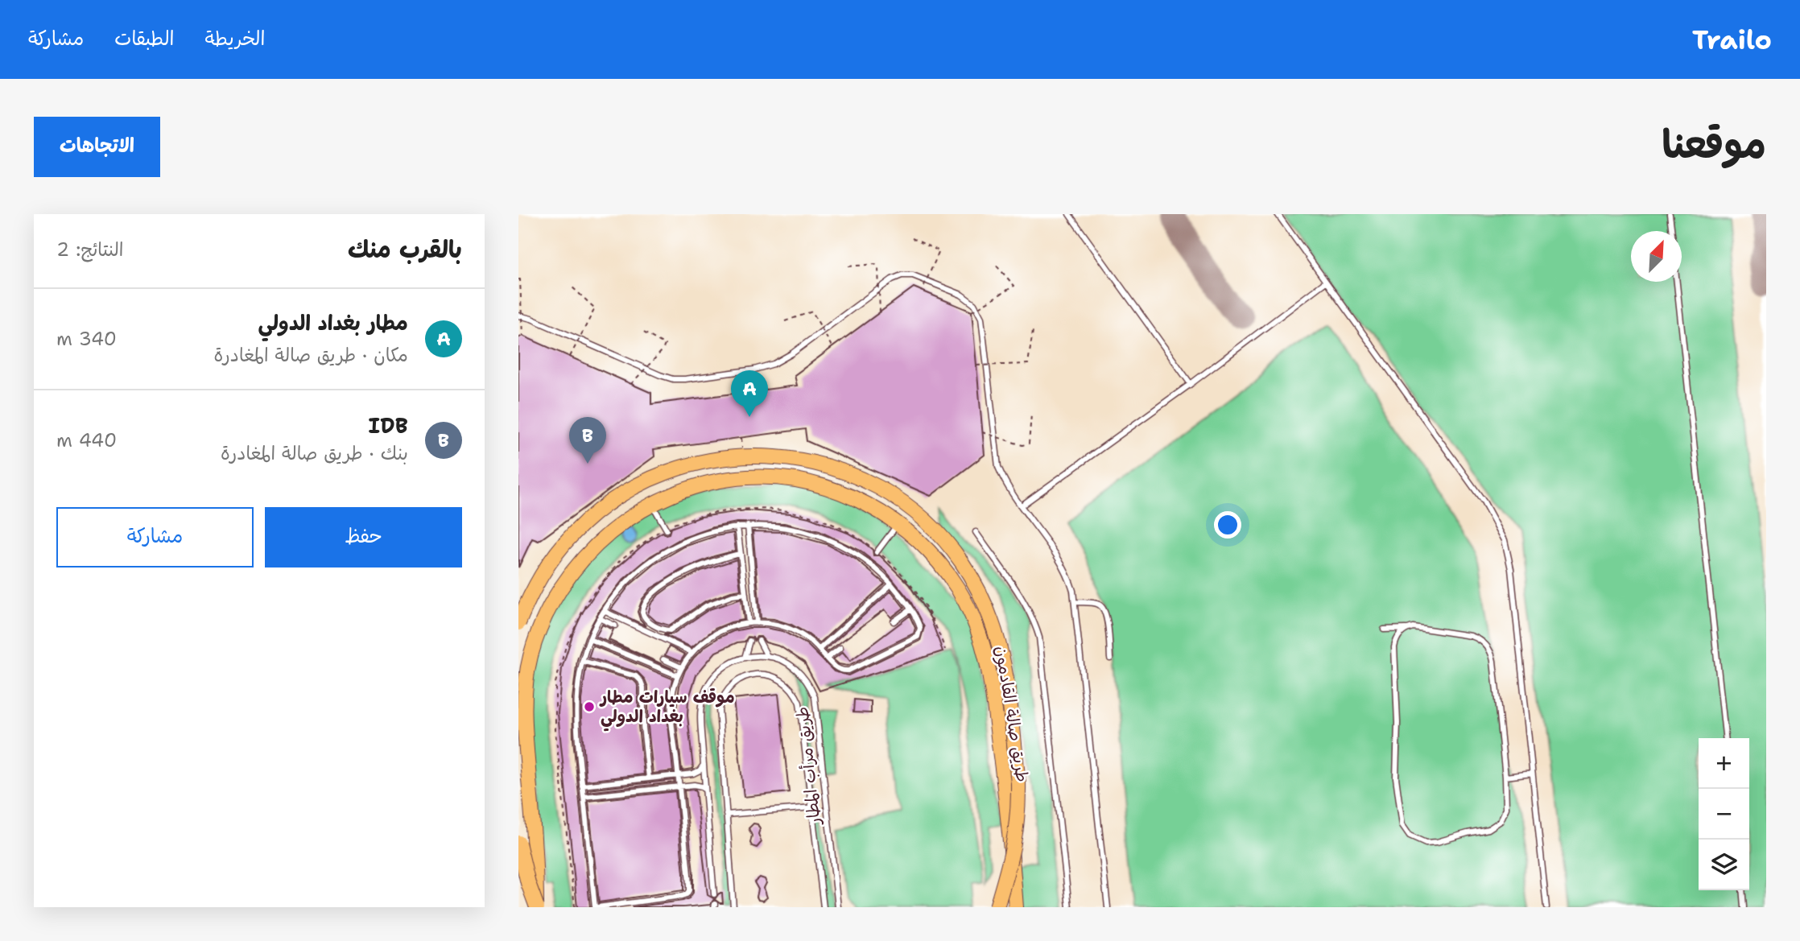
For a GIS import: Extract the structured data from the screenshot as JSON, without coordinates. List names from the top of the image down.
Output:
{
  "streets": {
    "main road": ["طريق صالة القادمون"],
    "lane": ["طريق مرأب المطار"]
  },
  "places": ["موقف سيارات مطار بغداد الدولي"],
  "north": "top right",
  "page": {
    "header": "Trailo",
    "nav": ["الخريطة", "الطبقات", "مشاركة"],
    "title": "موقعنا",
    "buttons": [
      "الاتجاهات",
      ["حفظ", "مشاركة"]
    ],
    "heading": ["بالقرب منك", "النتائج: 2"],
    "list": [
      {
        "mark": "A",
        "name": "مطار بغداد الدولي",
        "note": "مكان · طريق صالة المغادرة",
        "value": "340 m"
      },
      {
        "mark": "B",
        "name": "IDB",
        "note": "بنك · طريق صالة المغادرة",
        "value": "440 m"
      }
    ],
    "pins": ["A", "B"],
    "map_buttons": ["+", "−"]
  }
}
